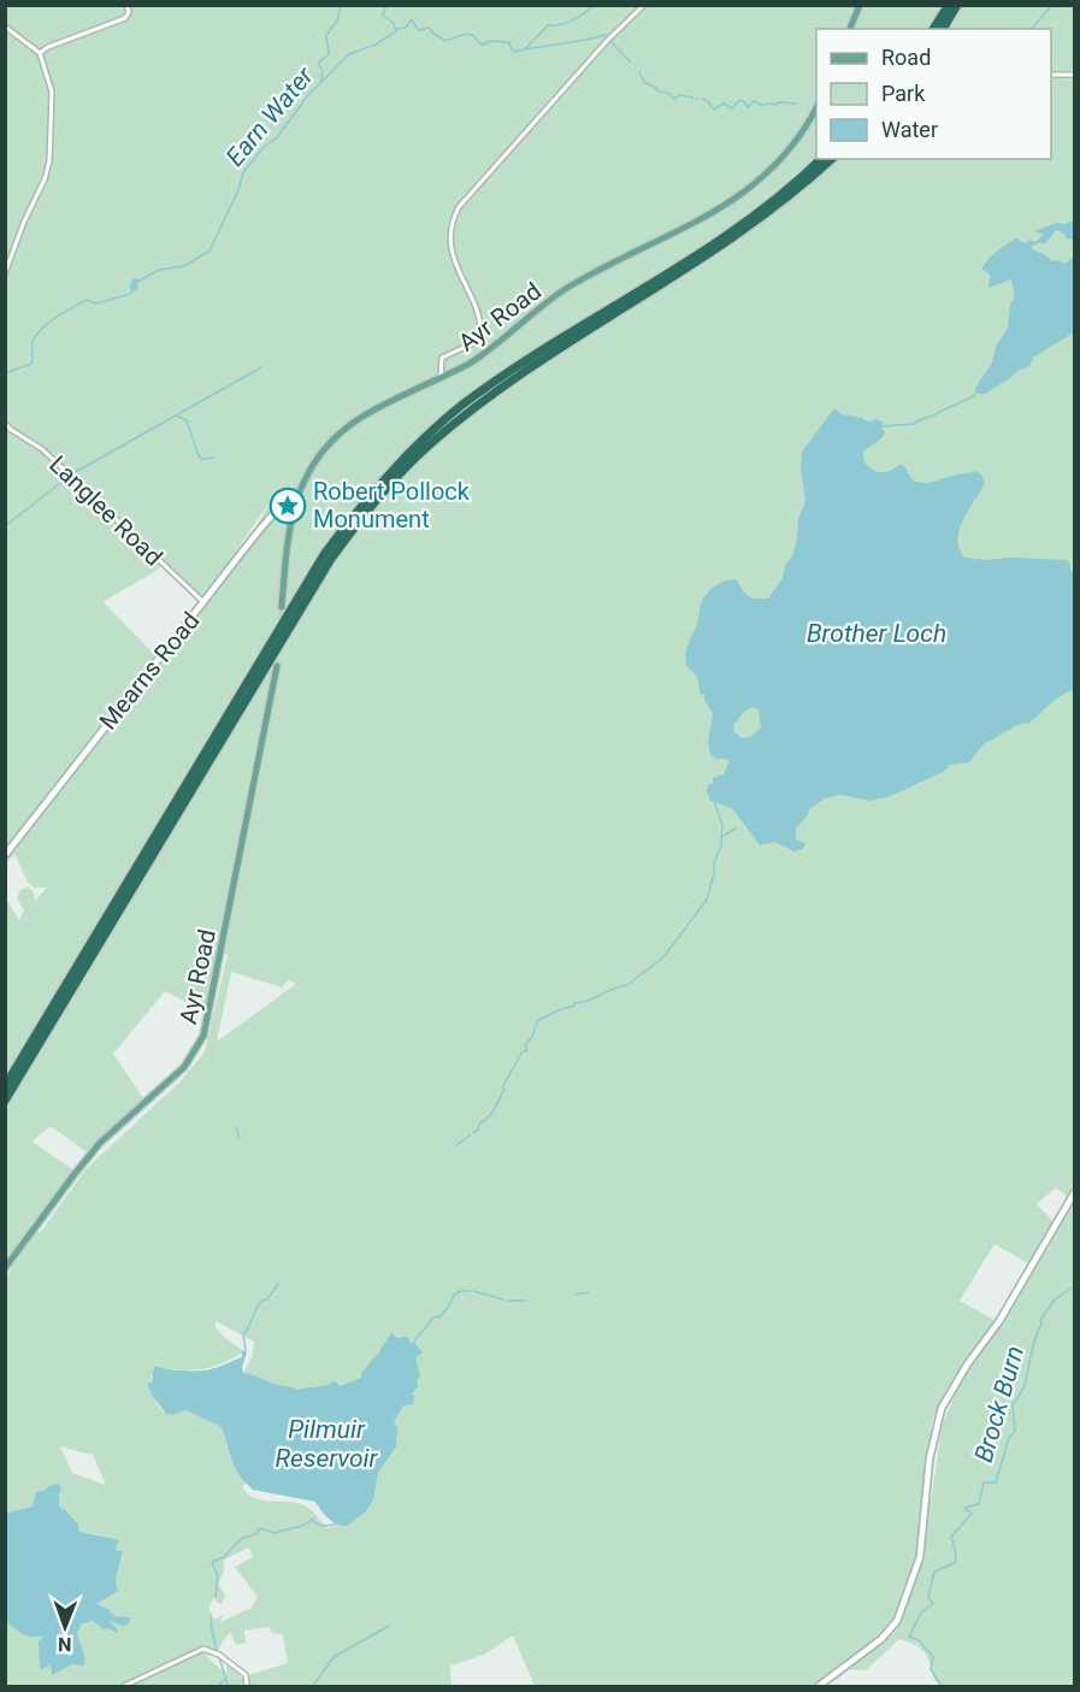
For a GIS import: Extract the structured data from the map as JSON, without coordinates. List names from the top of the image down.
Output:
{
  "streets": {
    "main road": ["Ayr Road", "Mearns Road"],
    "street": ["Langlee Road"]
  },
  "crossings": [
    ["Ayr Road", "Mearns Road"],
    ["Langlee Road", "Mearns Road"]
  ],
  "water": [
    "Earn Water",
    "Brother Loch",
    "Brock Burn",
    "Pilmuir Reservoir"
  ],
  "places": {
    "place": ["Robert Pollock Monument"]
  },
  "legend": ["Road", "Park", "Water"],
  "north": "bottom"
}
